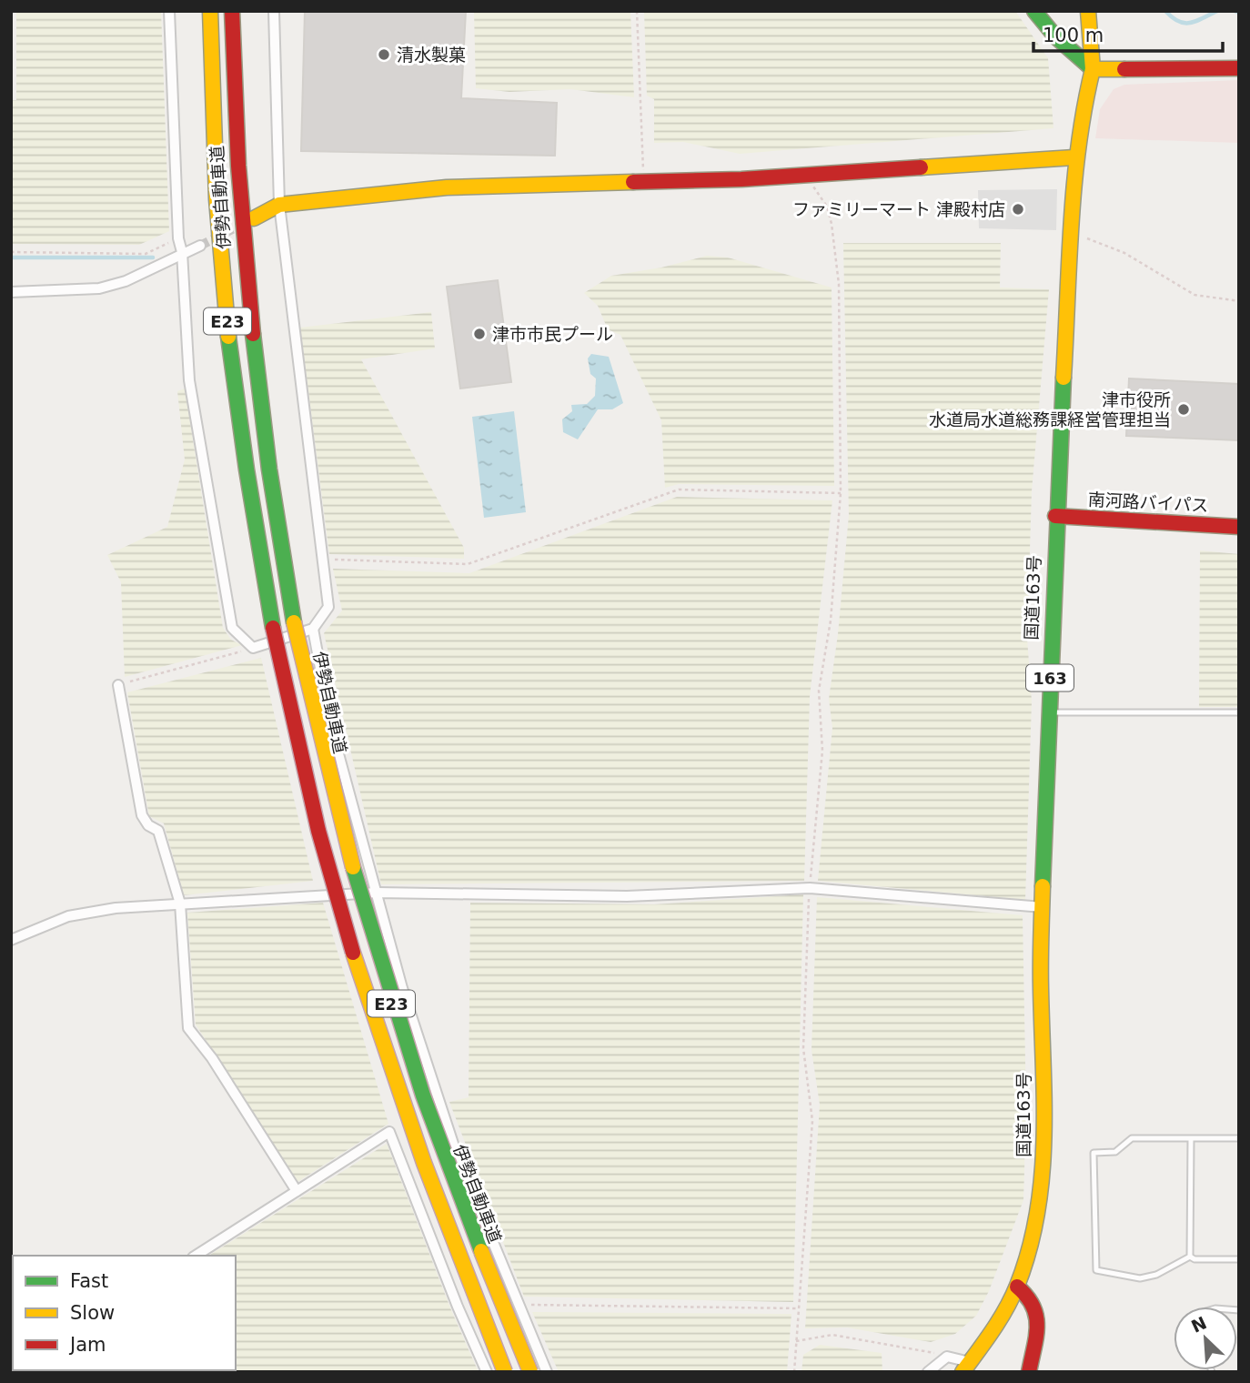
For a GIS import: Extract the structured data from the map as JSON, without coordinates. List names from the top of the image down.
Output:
{
  "streets": {
    "main road": [
      "伊勢自動車道",
      "E23",
      "南河路バイパス",
      "国道163号",
      "163"
    ]
  },
  "crossings": [
    ["南河路バイパス", "国道163号"]
  ],
  "places": [
    "清水製菓",
    "ファミリーマート 津殿村店",
    "津市市民プール",
    "津市役所 水道局水道総務課経営管理担当"
  ],
  "legend": ["Fast", "Slow", "Jam"],
  "scale_bar": "100 m",
  "north": "top left"
}
